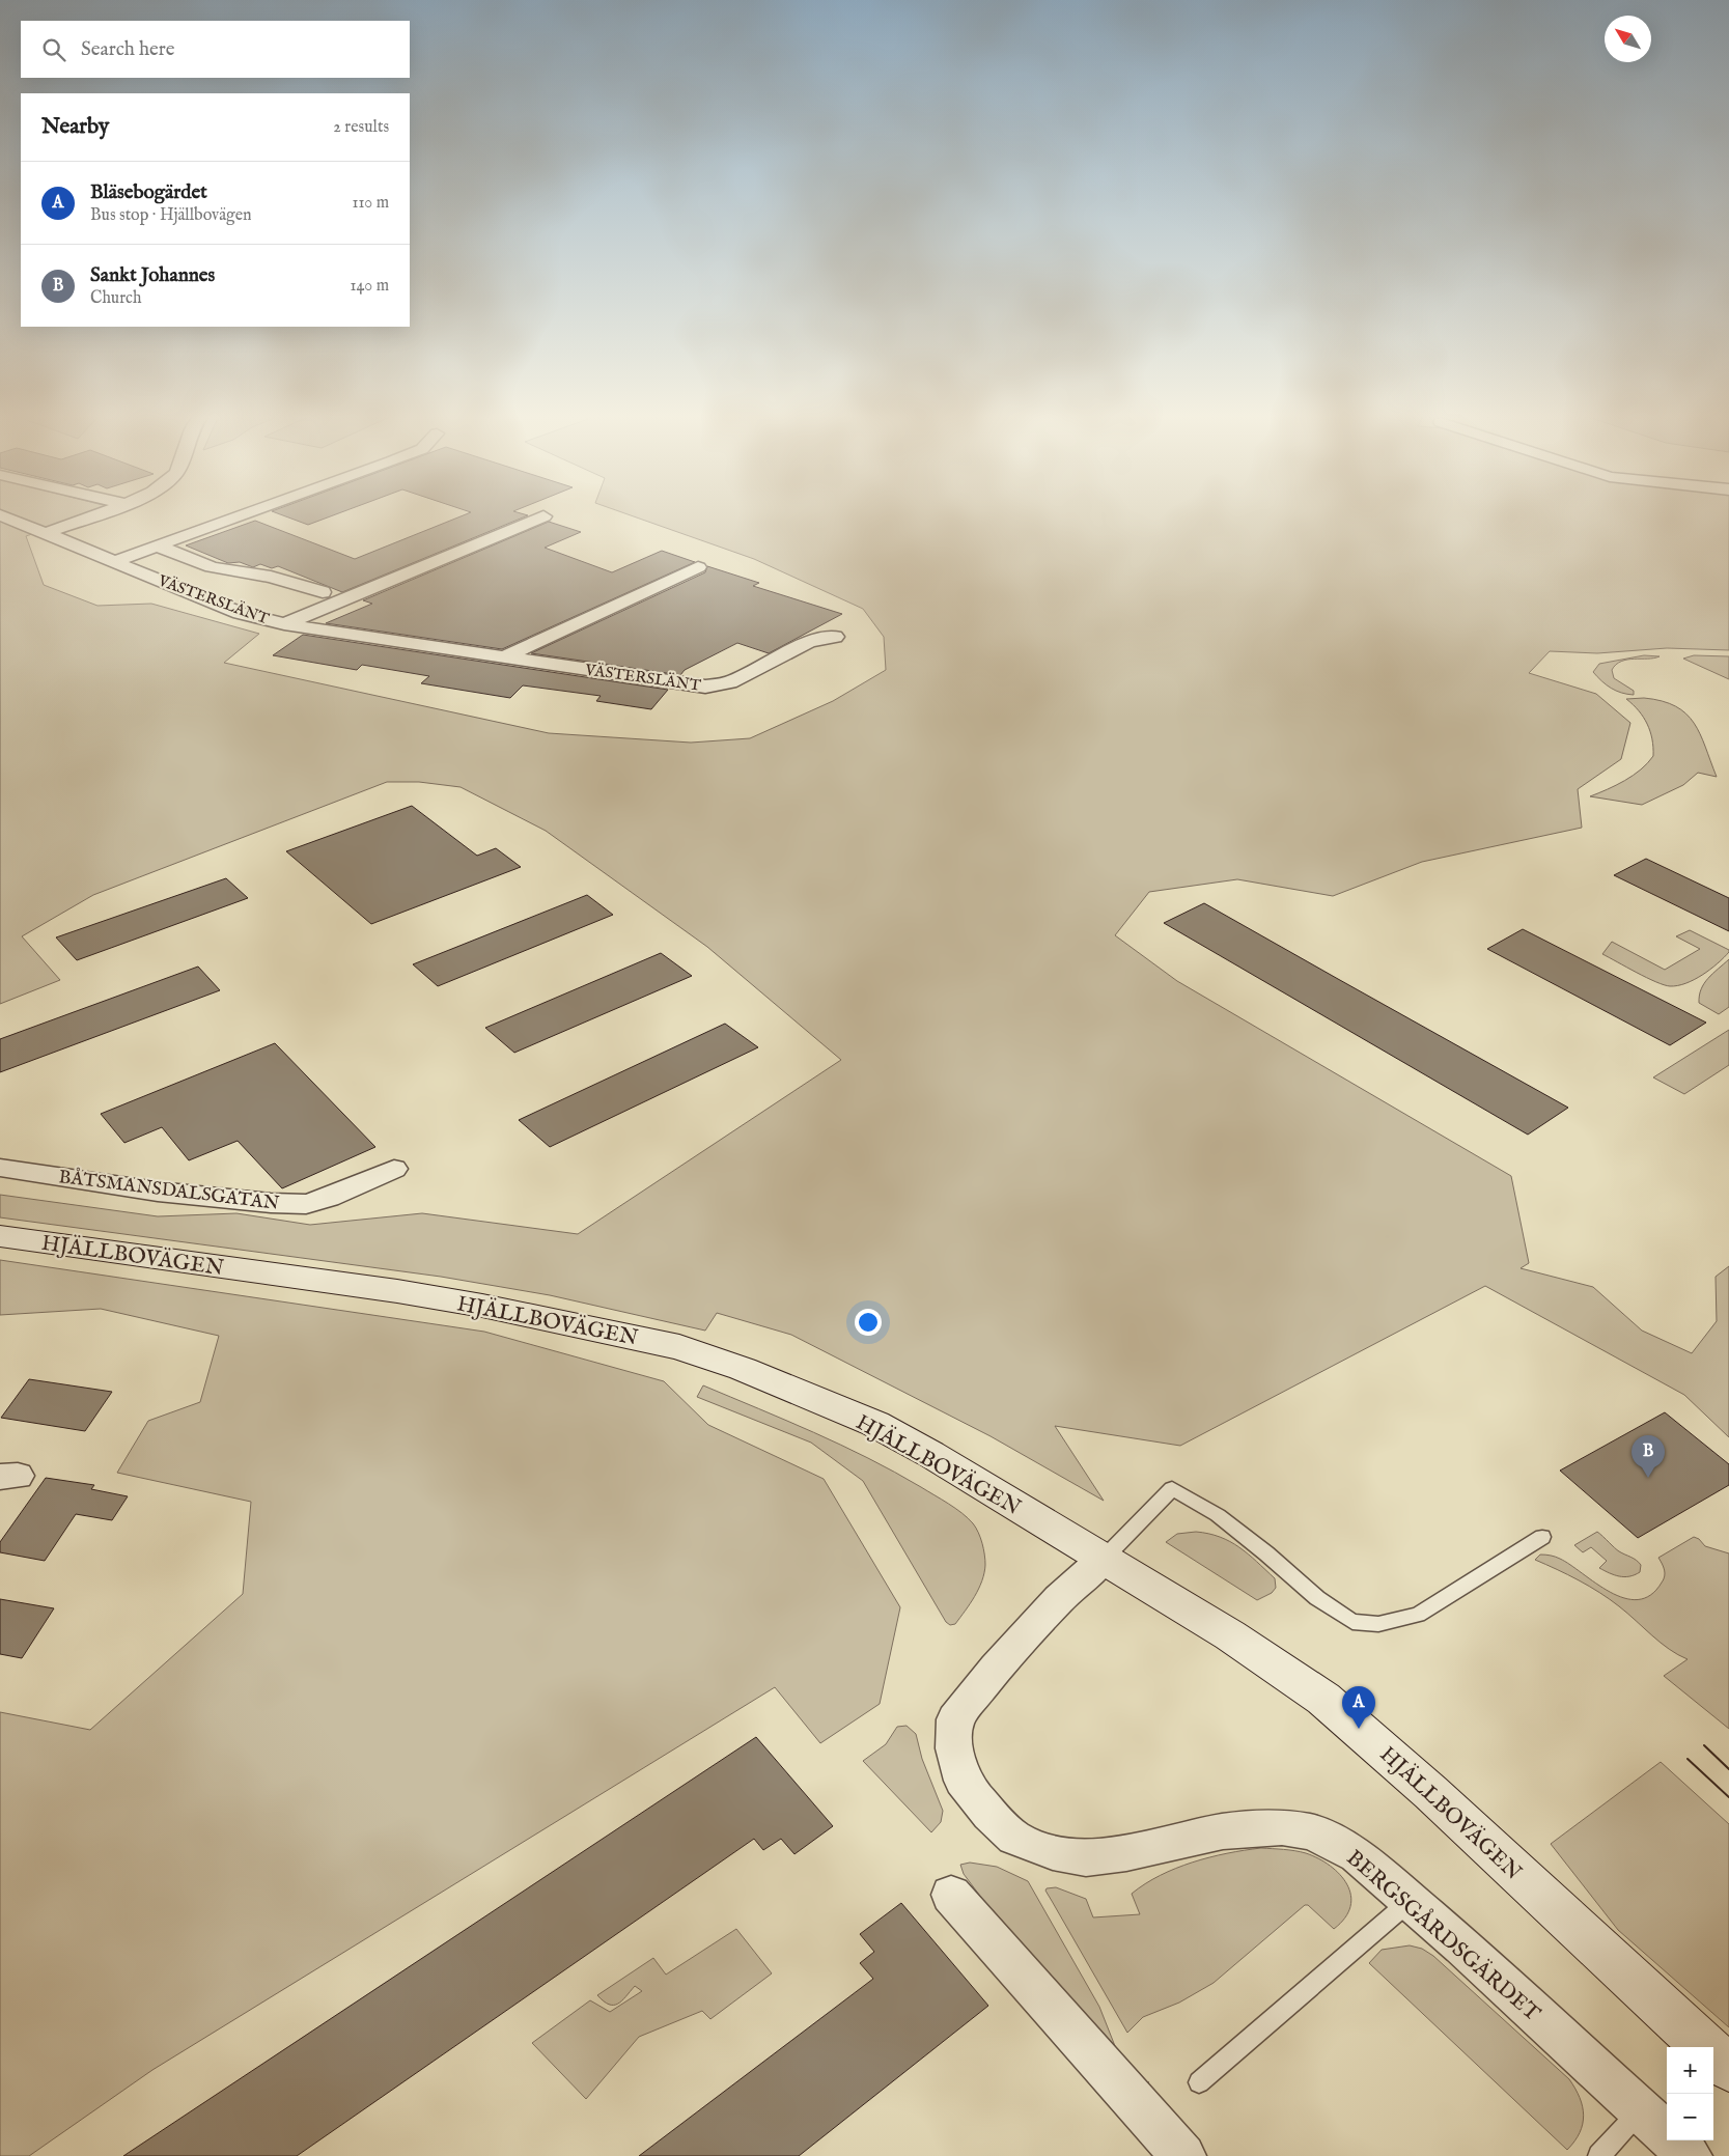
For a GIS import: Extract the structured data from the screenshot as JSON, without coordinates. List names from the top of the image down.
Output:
{
  "streets": {
    "street": [
      "VÄSTERSLÄNT",
      "BÅTSMANSDALSGATAN",
      "HJÄLLBOVÄGEN",
      "BERGSGÅRDSGÄRDET"
    ]
  },
  "crossings": [
    ["HJÄLLBOVÄGEN", "BERGSGÅRDSGÄRDET"]
  ],
  "north": "top left",
  "page": {
    "search": "Search here",
    "heading": ["Nearby", "2 results"],
    "list": [
      {
        "mark": "A",
        "name": "Bläsebogärdet",
        "note": "Bus stop · Hjällbovägen",
        "value": "110 m"
      },
      {
        "mark": "B",
        "name": "Sankt Johannes",
        "note": "Church",
        "value": "140 m"
      }
    ],
    "pins": ["B", "A"],
    "map_buttons": ["+", "−"]
  }
}
